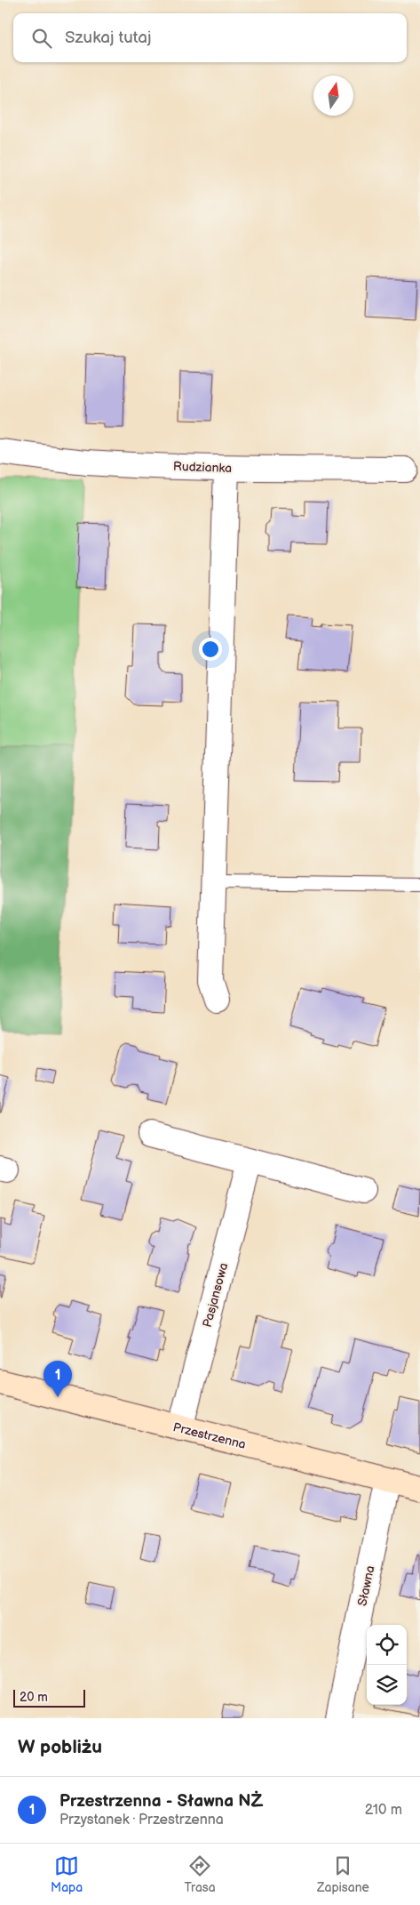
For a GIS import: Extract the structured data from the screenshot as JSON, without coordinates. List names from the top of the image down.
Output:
{
  "streets": {
    "street": [
      "Rudzianka",
      "Pasjansowa",
      "Przestrzenna",
      "Sławna"
    ]
  },
  "crossings": [
    ["Pasjansowa", "Przestrzenna"],
    ["Przestrzenna", "Sławna"]
  ],
  "scale_bar": "20 m",
  "north": "top",
  "page": {
    "search": "Szukaj tutaj",
    "pins": "1",
    "scale": "20 m",
    "heading": "W pobliżu",
    "list": [
      {
        "mark": "1",
        "name": "Przestrzenna - Sławna NŻ",
        "note": "Przystanek · Przestrzenna",
        "value": "210 m"
      }
    ],
    "nav": ["Mapa", "Trasa", "Zapisane"]
  }
}
